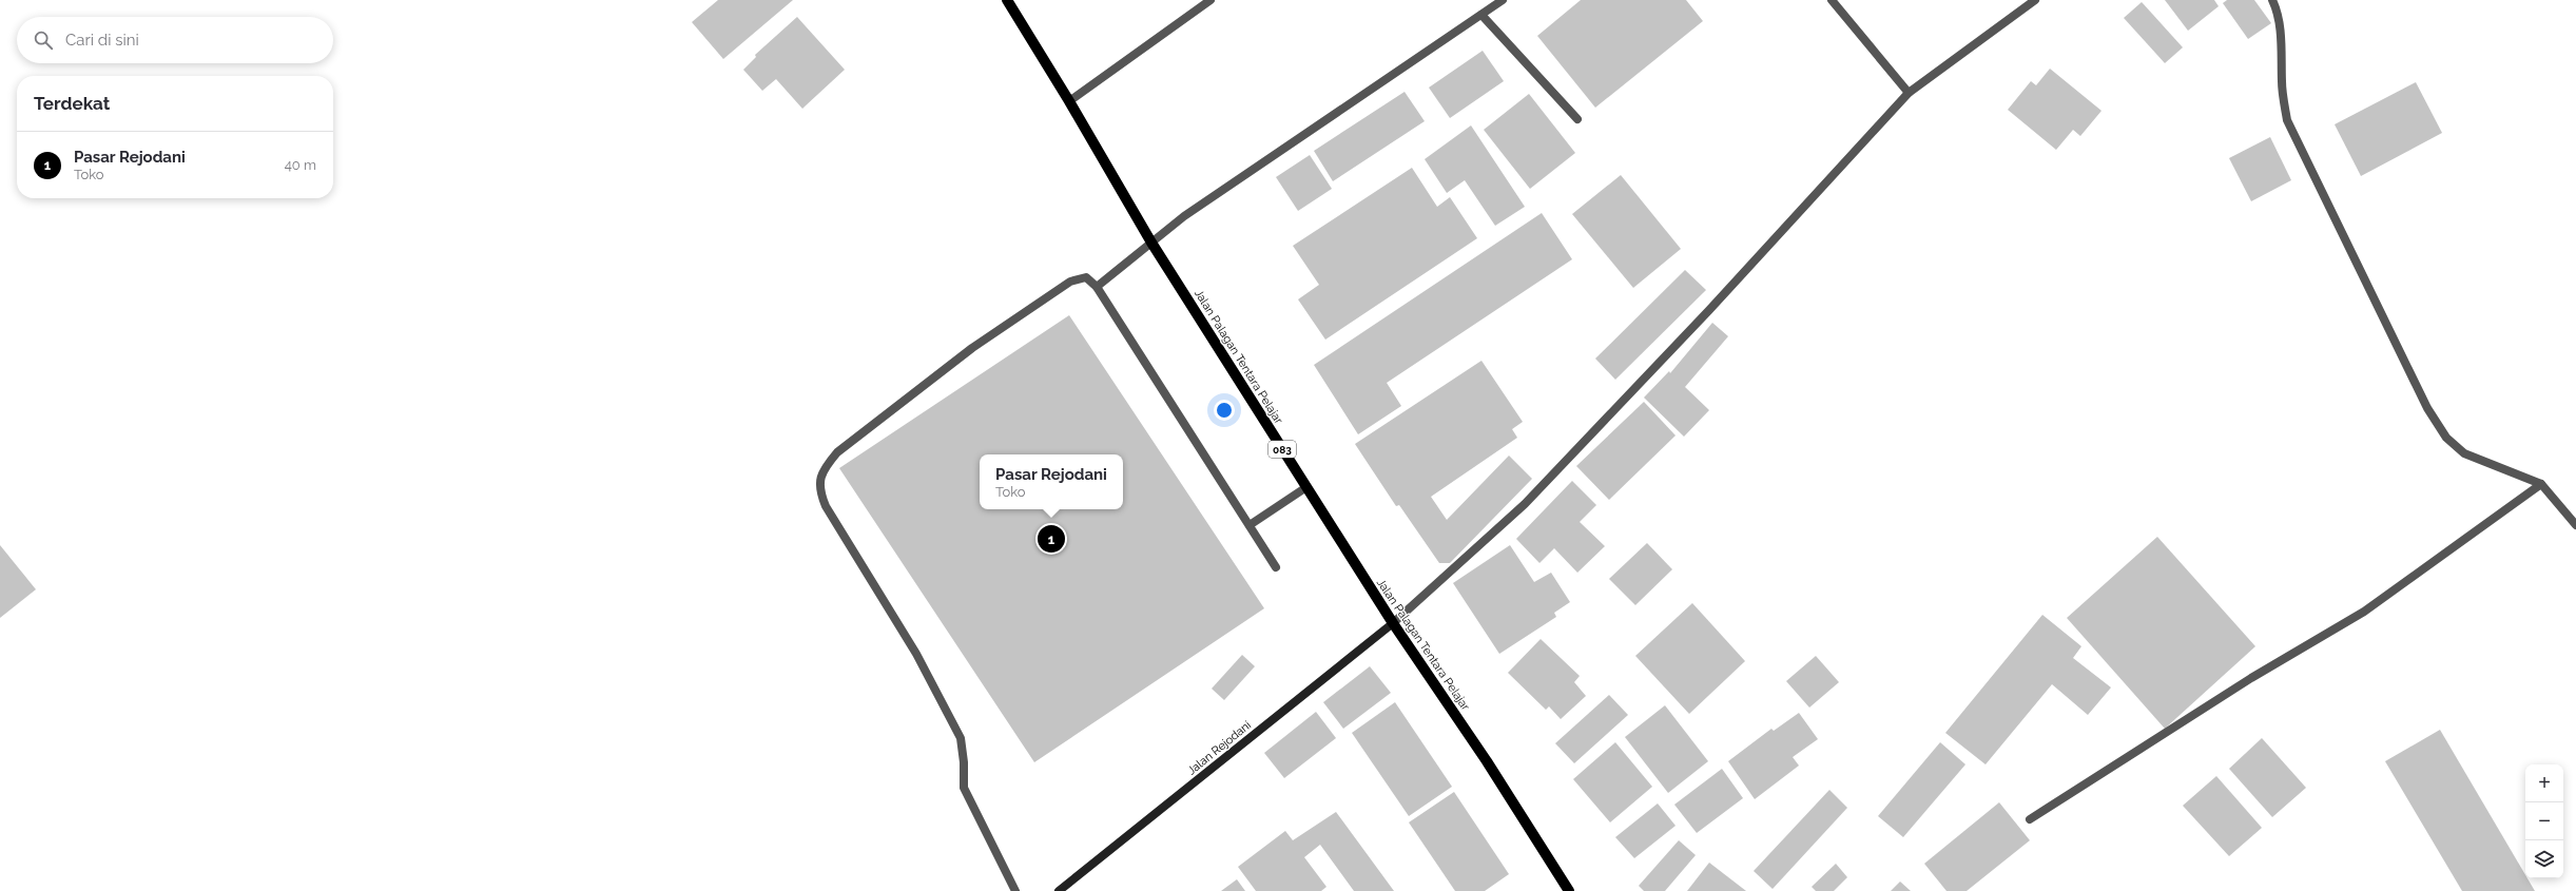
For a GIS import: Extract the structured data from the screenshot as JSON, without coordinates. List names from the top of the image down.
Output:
{
  "streets": {
    "main road": ["Jalan Palagan Tentara Pelajar", "083", "Jalan Rejodani"]
  },
  "crossings": [
    ["Jalan Palagan Tentara Pelajar", "Jalan Rejodani"]
  ],
  "page": {
    "search": "Cari di sini",
    "heading": "Terdekat",
    "list": [
      {
        "mark": "1",
        "name": "Pasar Rejodani",
        "note": "Toko",
        "value": "40 m"
      }
    ],
    "popup": ["Pasar Rejodani", "Toko"],
    "pins": "1",
    "map_buttons": ["+", "−"]
  }
}
